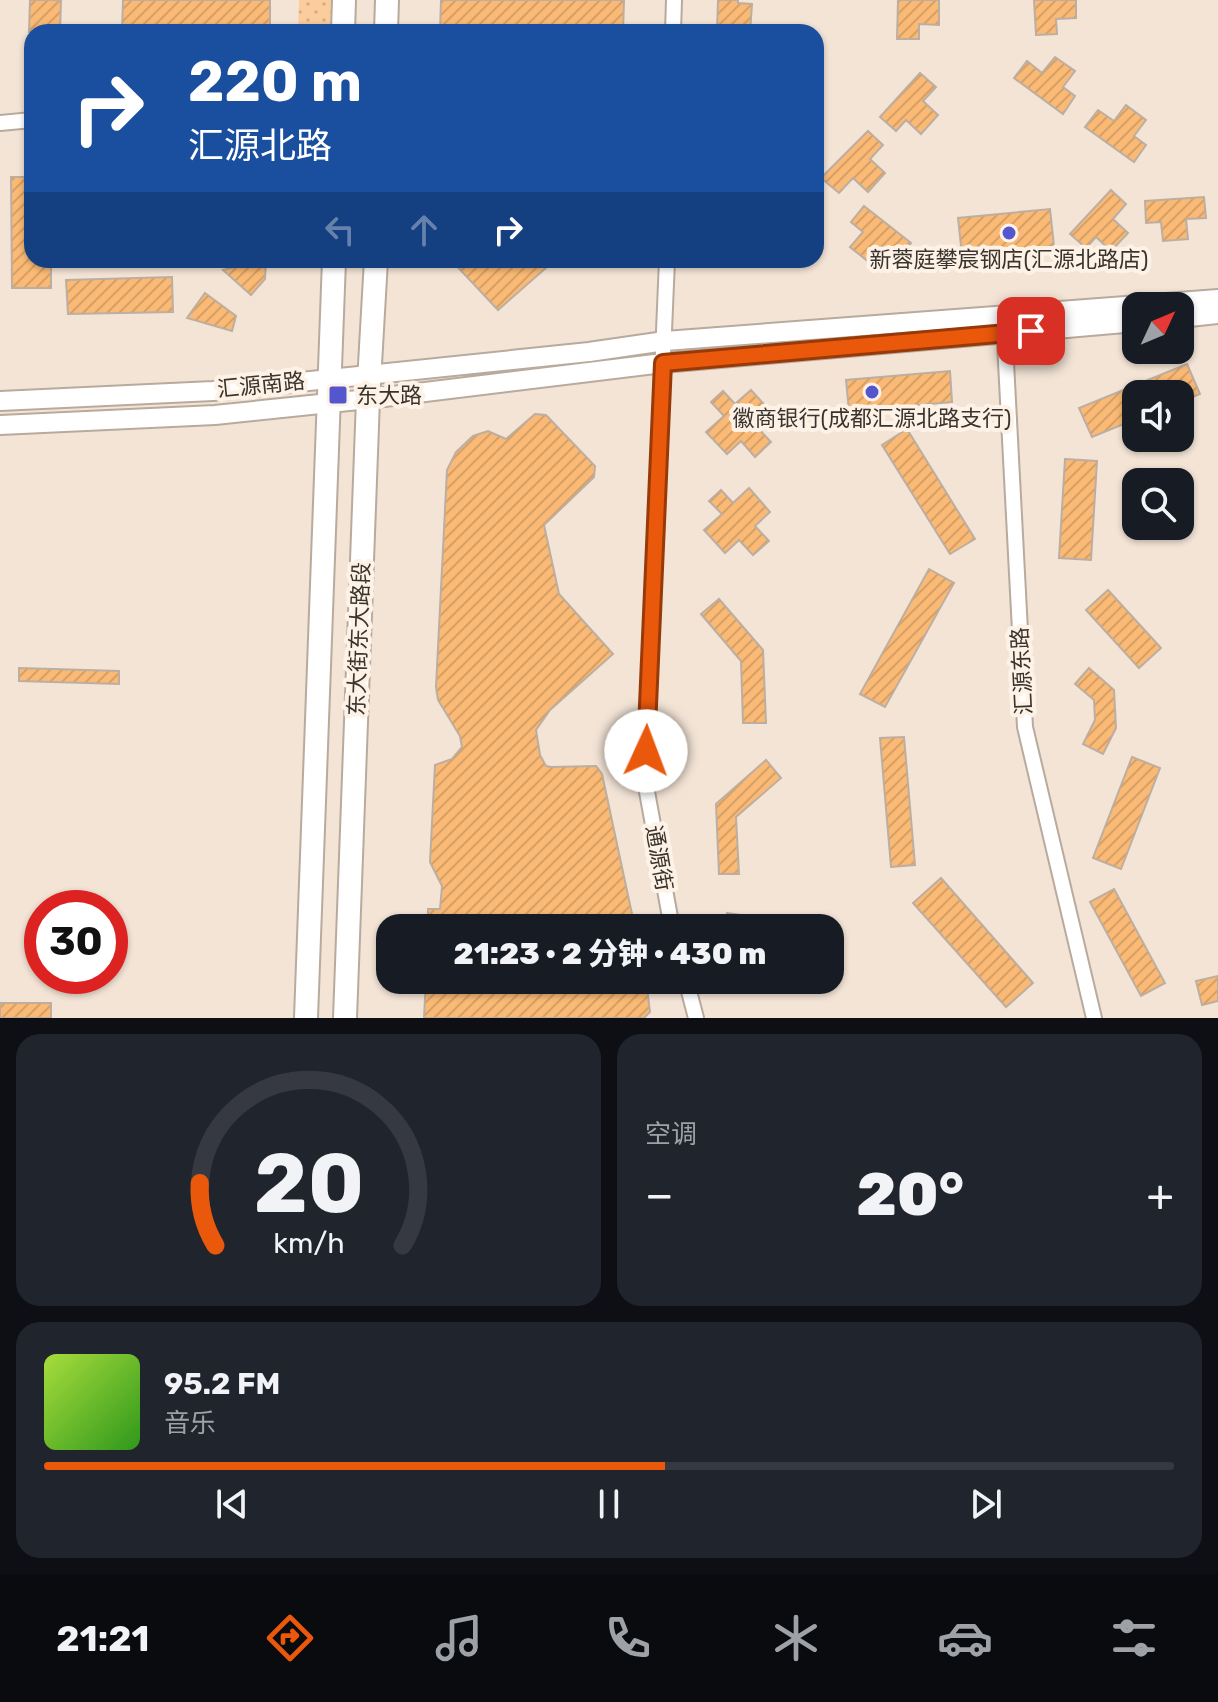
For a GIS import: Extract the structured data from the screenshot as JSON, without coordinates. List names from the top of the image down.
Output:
{
  "streets": {
    "main road": ["东大街东大路段"],
    "street": ["汇源南路", "汇源东路", "通源街"]
  },
  "crossings": [
    ["汇源南路", "东大街东大路段"],
    ["汇源南路", "汇源东路"],
    ["汇源南路", "通源街"]
  ],
  "places": {
    "other": ["新蓉庭攀宸钢店(汇源北路店)", "徽商银行(成都汇源北路支行)"],
    "transit": ["东大路"]
  },
  "north": "top right",
  "page": {
    "turn": ["220 m", "汇源北路"],
    "limit": "30",
    "trip": "21:23 · 2 分钟 · 430 m",
    "tile": "空调",
    "heat": ["−", "20°", "+"],
    "song": ["95.2 FM", "音乐"],
    "tabs": "21:21",
    "gauge": ["20", "km/h"]
  }
}
